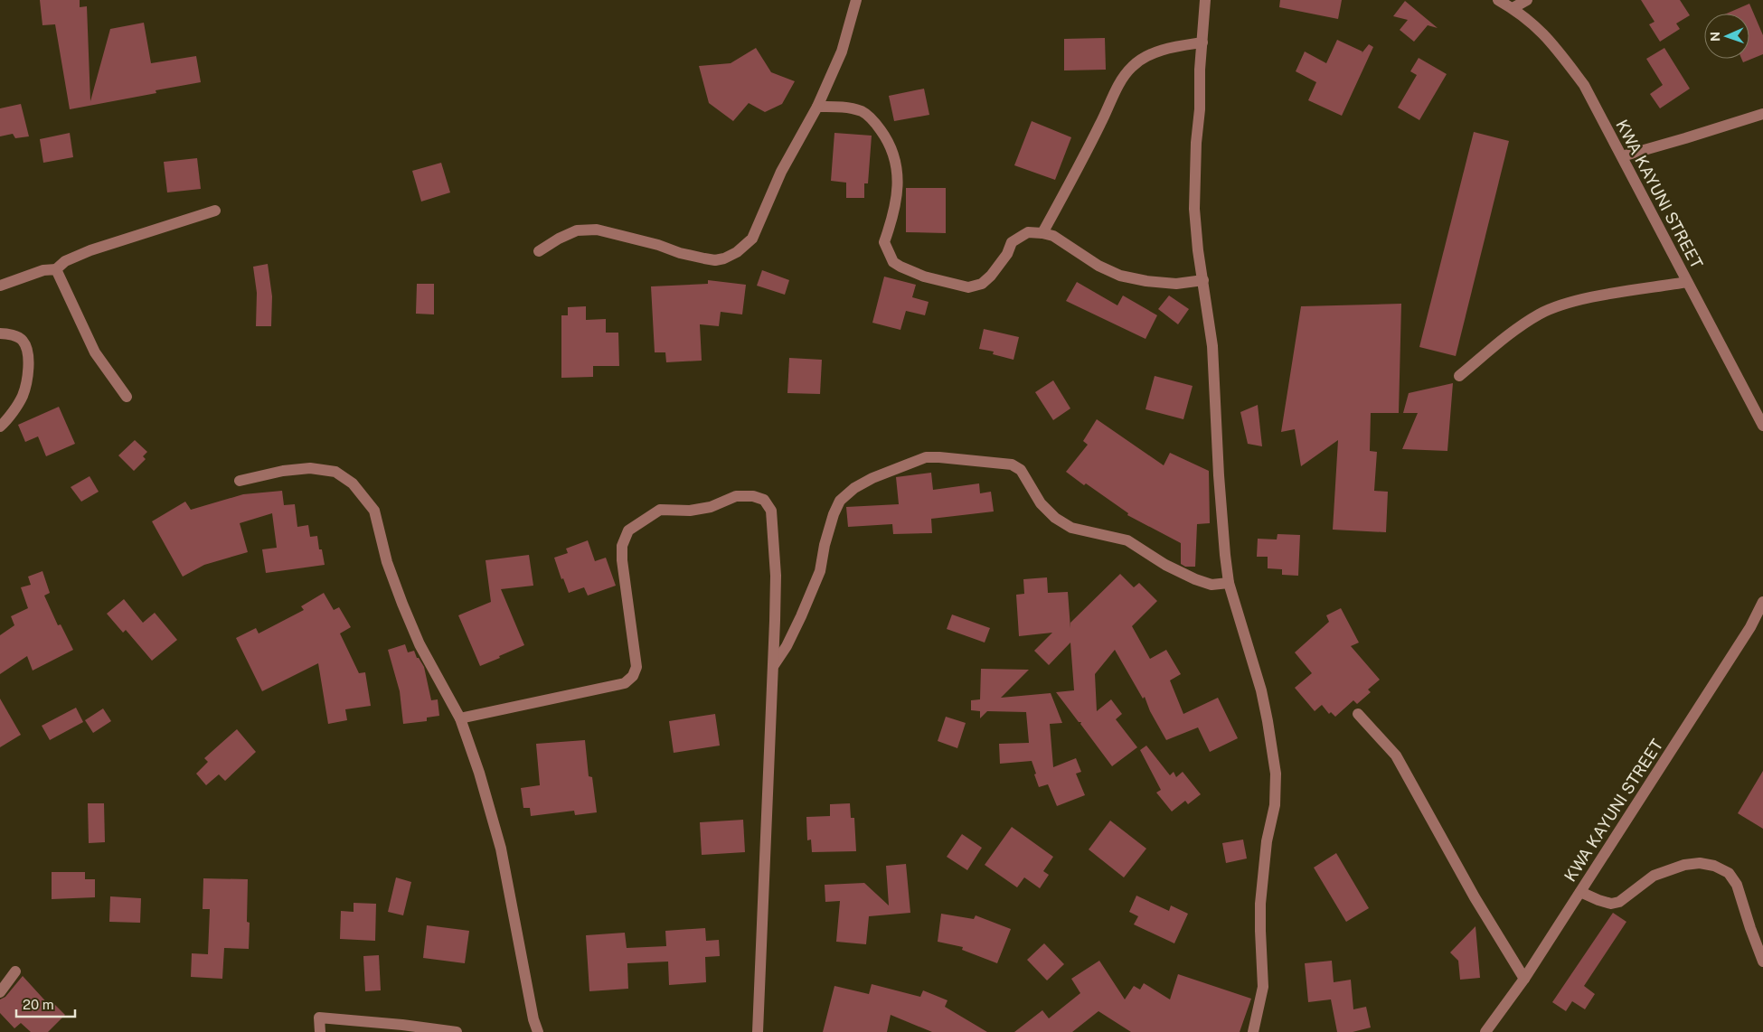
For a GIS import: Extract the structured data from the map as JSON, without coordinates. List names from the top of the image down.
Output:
{
  "streets": {
    "street": ["KWA KAYUNI STREET"]
  },
  "scale_bar": "20 m",
  "north": "left"
}
